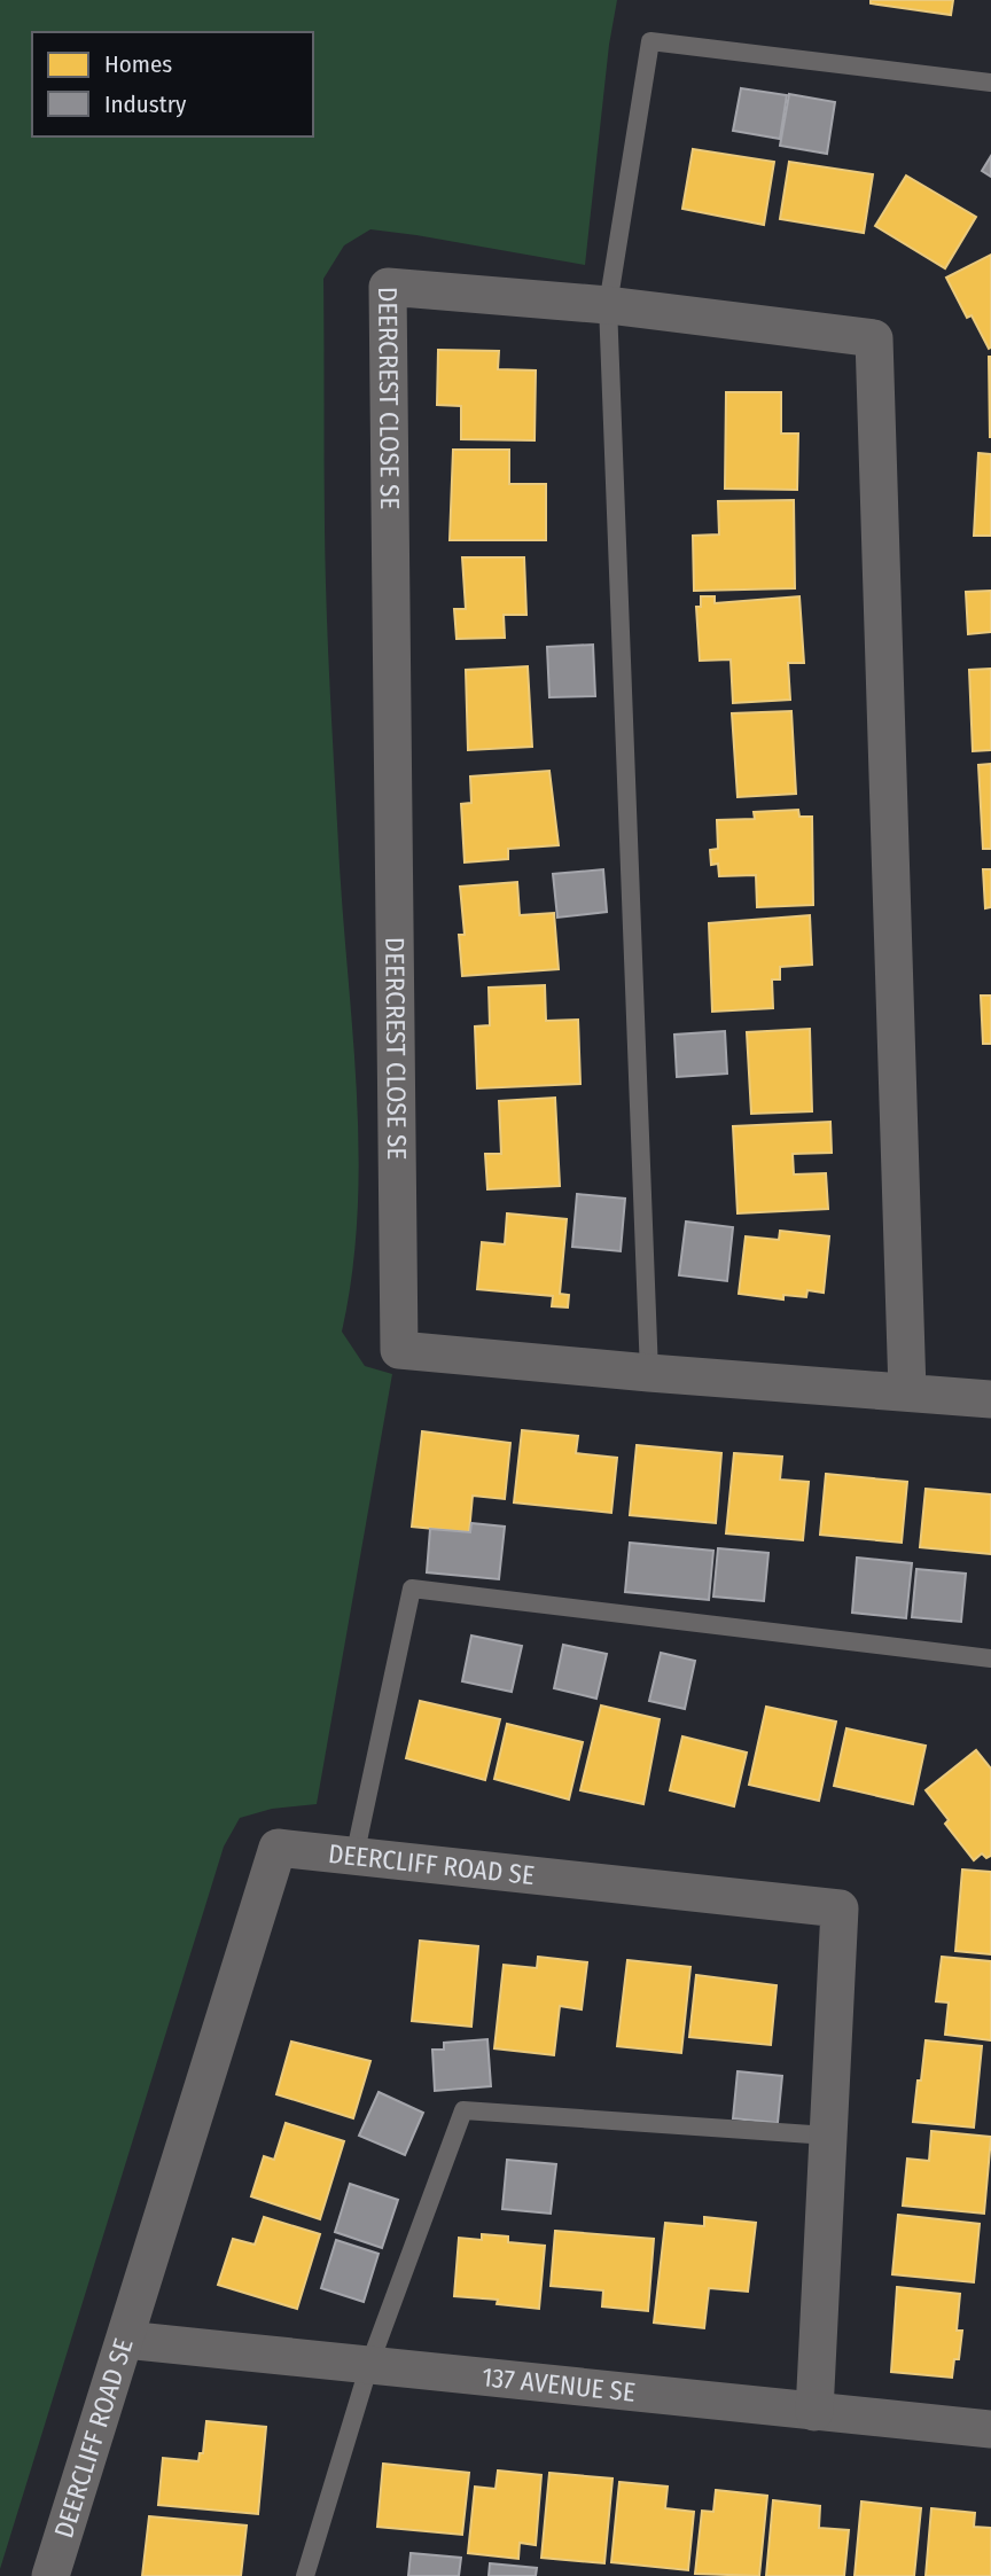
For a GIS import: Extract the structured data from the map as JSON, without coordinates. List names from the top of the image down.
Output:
{
  "streets": {
    "street": ["DEERCREST CLOSE SE", "DEERCLIFF ROAD SE", "137 AVENUE SE"]
  },
  "crossings": [
    ["DEERCLIFF ROAD SE", "137 AVENUE SE"]
  ],
  "legend": ["Homes", "Industry"]
}
